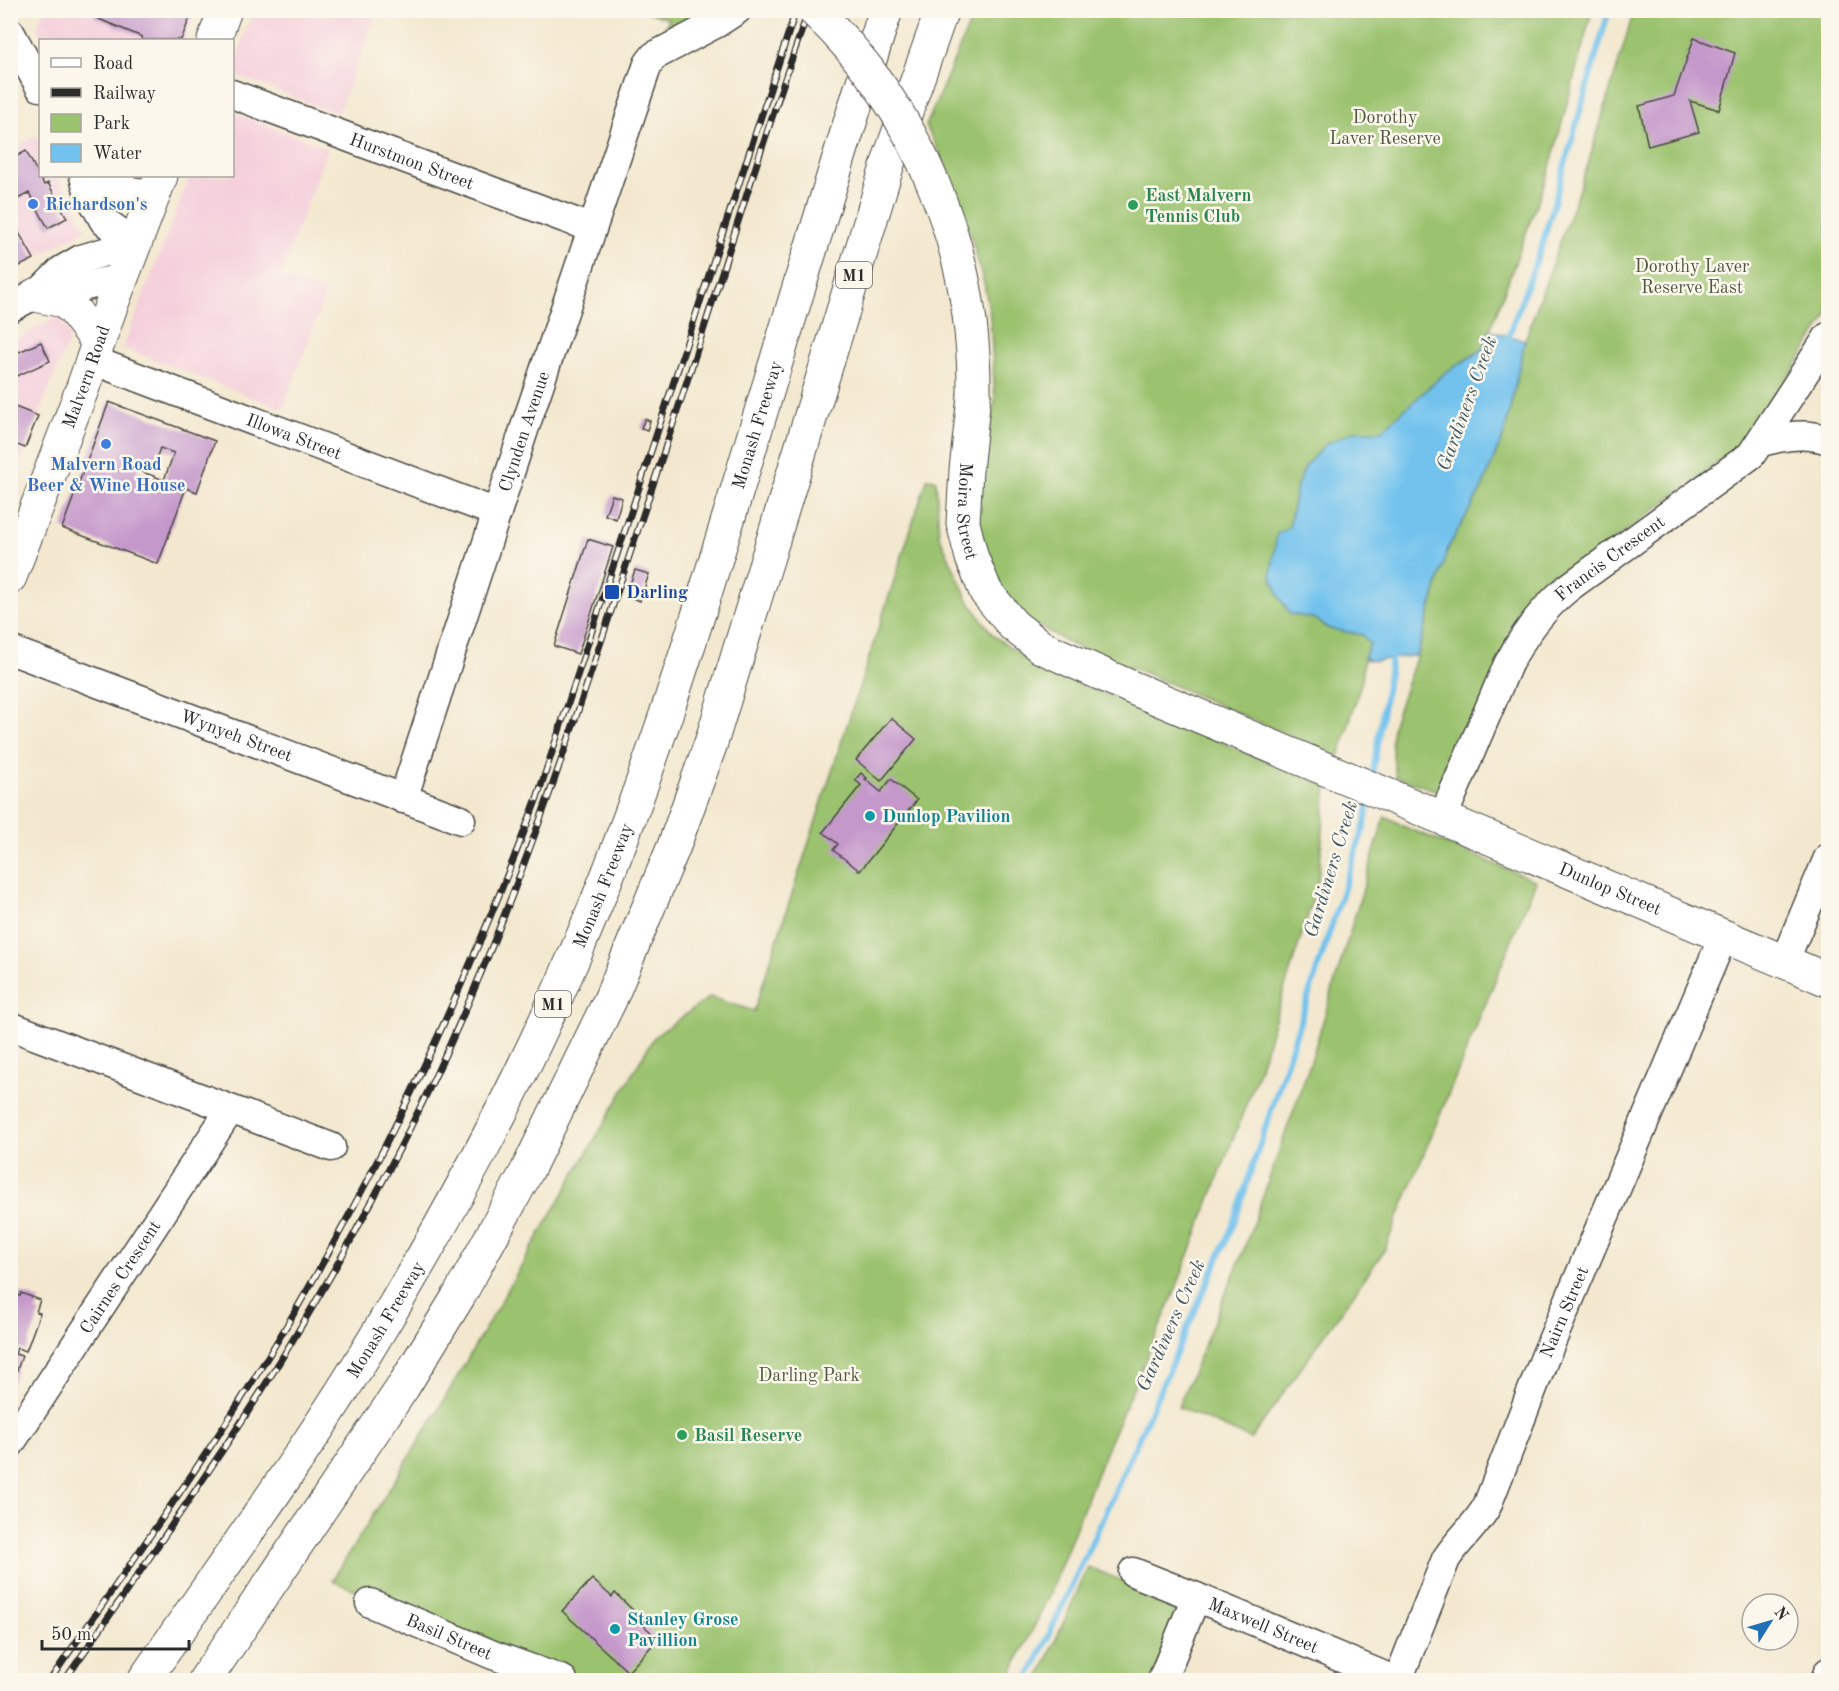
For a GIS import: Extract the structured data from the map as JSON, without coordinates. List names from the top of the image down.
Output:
{
  "streets": {
    "main road": [
      "M1",
      "Malvern Road",
      "Monash Freeway",
      "Moira Street",
      "Dunlop Street"
    ],
    "street": [
      "Hurstmon Street",
      "Clynden Avenue",
      "Illowa Street",
      "Francis Crescent",
      "Wynyeh Street",
      "Cairnes Crescent",
      "Nairn Street",
      "Maxwell Street",
      "Basil Street"
    ]
  },
  "crossings": [
    ["Hurstmon Street", "Clynden Avenue"],
    ["Malvern Road", "Illowa Street"],
    ["Clynden Avenue", "Illowa Street"],
    ["Clynden Avenue", "Wynyeh Street"],
    ["Moira Street", "Dunlop Street"],
    ["Francis Crescent", "Dunlop Street"],
    ["Dunlop Street", "Nairn Street"],
    ["Nairn Street", "Maxwell Street"]
  ],
  "water": ["Gardiners Creek"],
  "parks": ["Dorothy Laver Reserve", "Dorothy Laver Reserve East", "Darling Park"],
  "places": {
    "other": [
      "Richardson's",
      "East Malvern Tennis Club",
      "Malvern Road Beer & Wine House",
      "Dunlop Pavilion",
      "Basil Reserve",
      "Stanley Grose Pavillion"
    ],
    "transit": ["Darling"]
  },
  "legend": [
    "Road",
    "Railway",
    "Park",
    "Water"
  ],
  "scale_bar": "50 m",
  "north": "top right"
}
